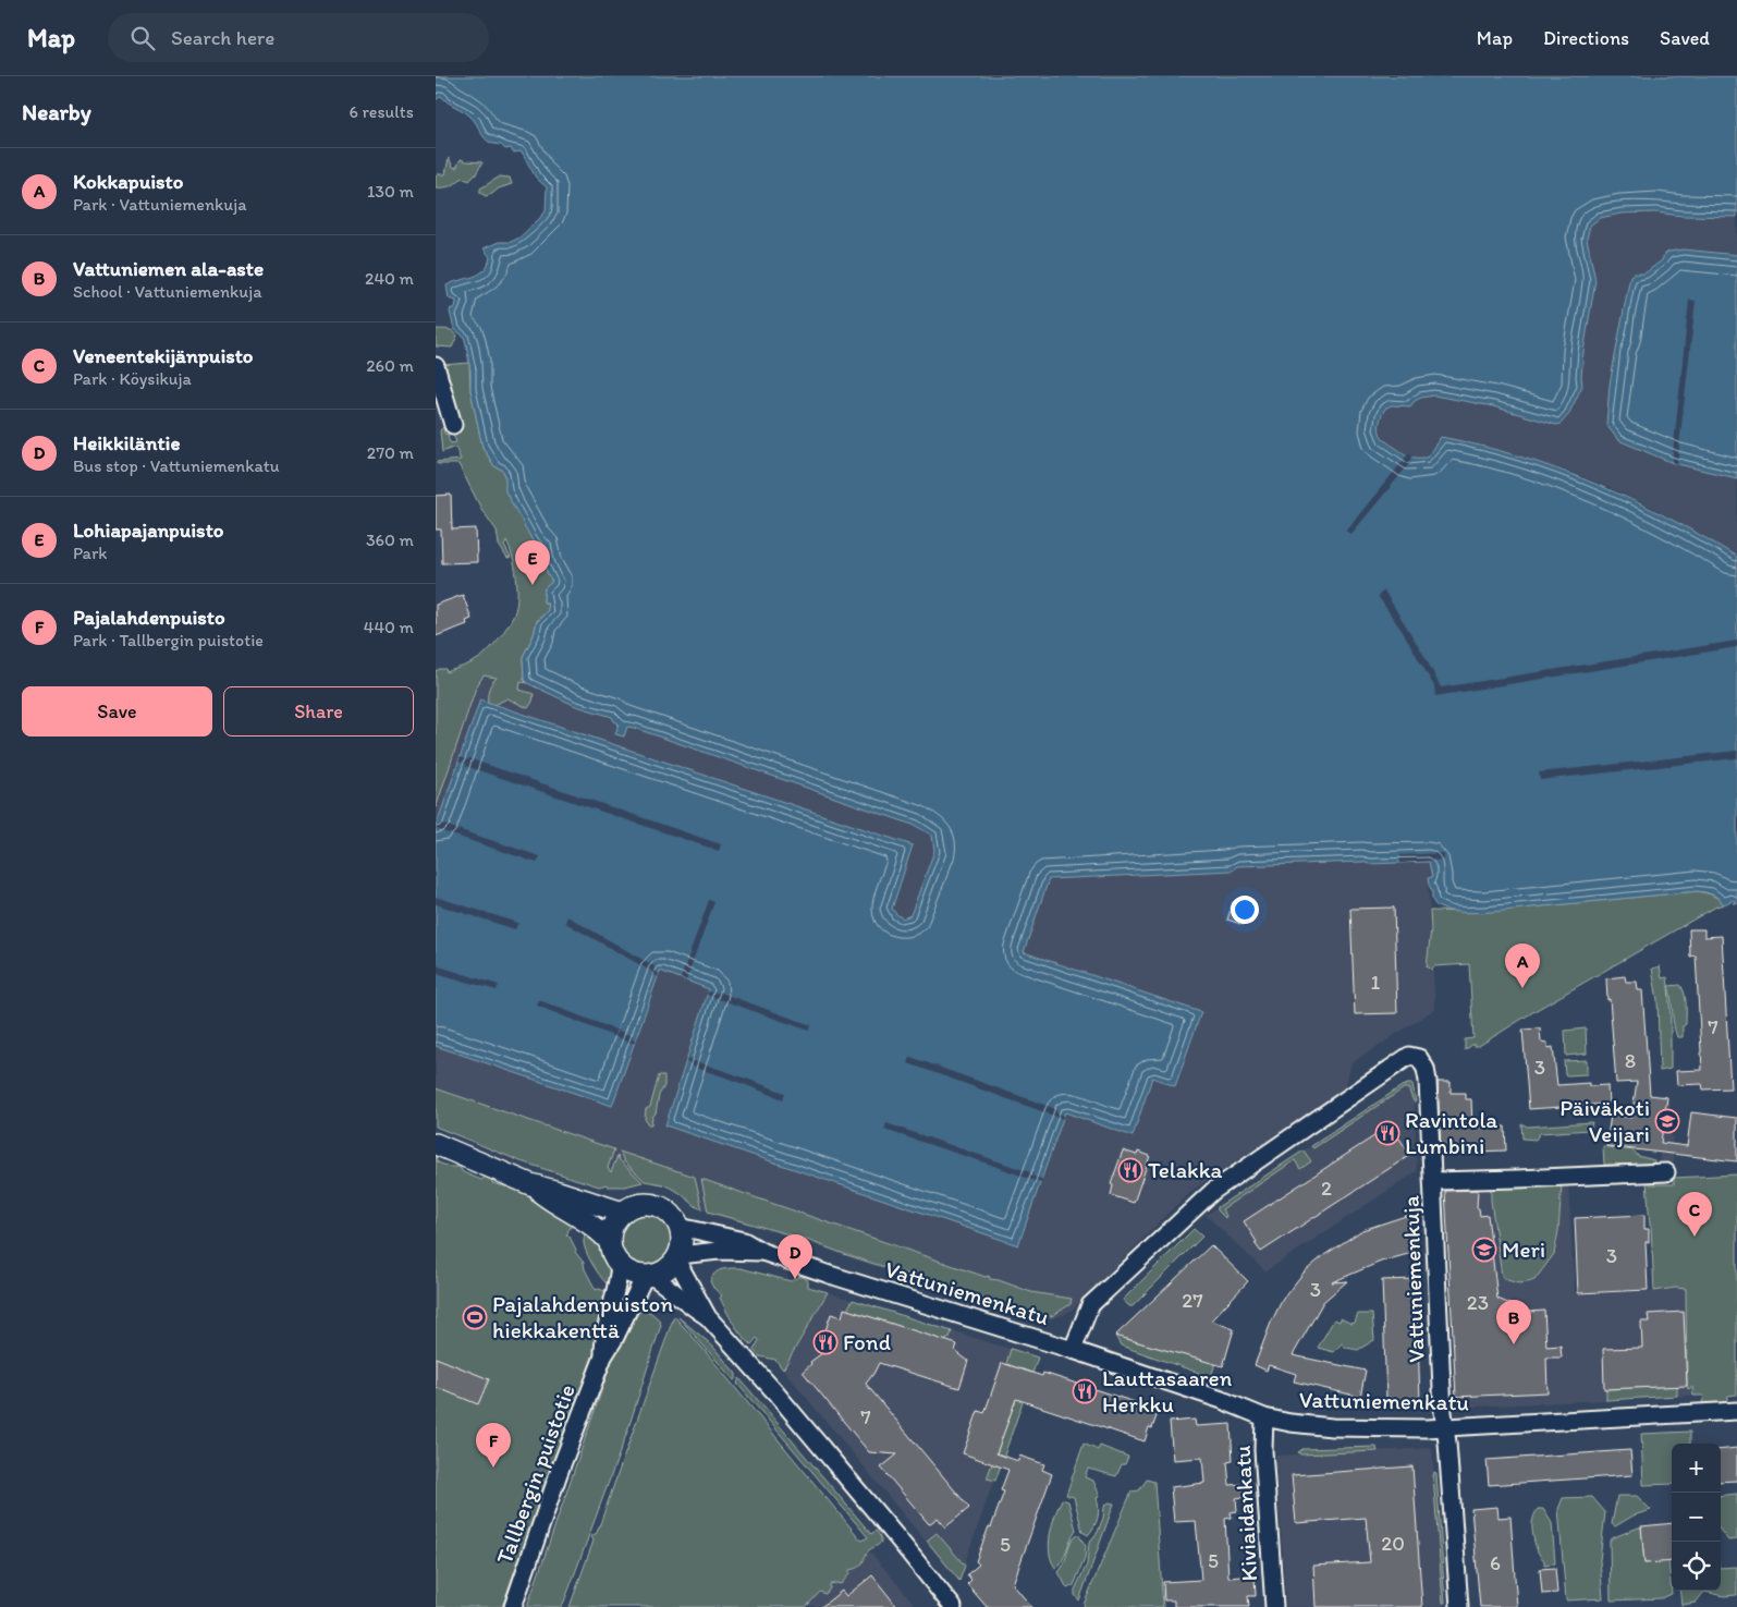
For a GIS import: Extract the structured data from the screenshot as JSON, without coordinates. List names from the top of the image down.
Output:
{
  "streets": {
    "street": [
      "Vattuniemenkuja",
      "Vattuniemenkatu",
      "Tallbergin puistotie",
      "Kiviaidankatu"
    ]
  },
  "crossings": [
    ["Vattuniemenkuja", "Vattuniemenkatu"],
    ["Vattuniemenkatu", "Tallbergin puistotie"],
    ["Vattuniemenkatu", "Kiviaidankatu"]
  ],
  "places": {
    "school or university": ["Päiväkoti Veijari", "Meri"],
    "restaurant": [
      "Ravintola Lumbini",
      "Telakka",
      "Fond",
      "Lauttasaaren Herkku"
    ],
    "sports": ["Pajalahdenpuiston hiekkakenttä"]
  },
  "house_numbers": [
    "1",
    "7",
    "8",
    "3",
    "2",
    "3",
    "3",
    "27",
    "23",
    "7",
    "20",
    "5",
    "5",
    "6"
  ],
  "page": {
    "header": "Map",
    "search": "Search here",
    "nav": ["Map", "Directions", "Saved"],
    "heading": ["Nearby", "6 results"],
    "list": [
      {
        "mark": "A",
        "name": "Kokkapuisto",
        "note": "Park · Vattuniemenkuja",
        "value": "130 m"
      },
      {
        "mark": "B",
        "name": "Vattuniemen ala-aste",
        "note": "School · Vattuniemenkuja",
        "value": "240 m"
      },
      {
        "mark": "C",
        "name": "Veneentekijänpuisto",
        "note": "Park · Köysikuja",
        "value": "260 m"
      },
      {
        "mark": "D",
        "name": "Heikkiläntie",
        "note": "Bus stop · Vattuniemenkatu",
        "value": "270 m"
      },
      {
        "mark": "E",
        "name": "Lohiapajanpuisto",
        "note": "Park",
        "value": "360 m"
      },
      {
        "mark": "F",
        "name": "Pajalahdenpuisto",
        "note": "Park · Tallbergin puistotie",
        "value": "440 m"
      }
    ],
    "pins": [
      "E",
      "A",
      "C",
      "D",
      "B",
      "F"
    ],
    "buttons": ["Save", "Share"],
    "map_buttons": ["+", "−"]
  }
}
